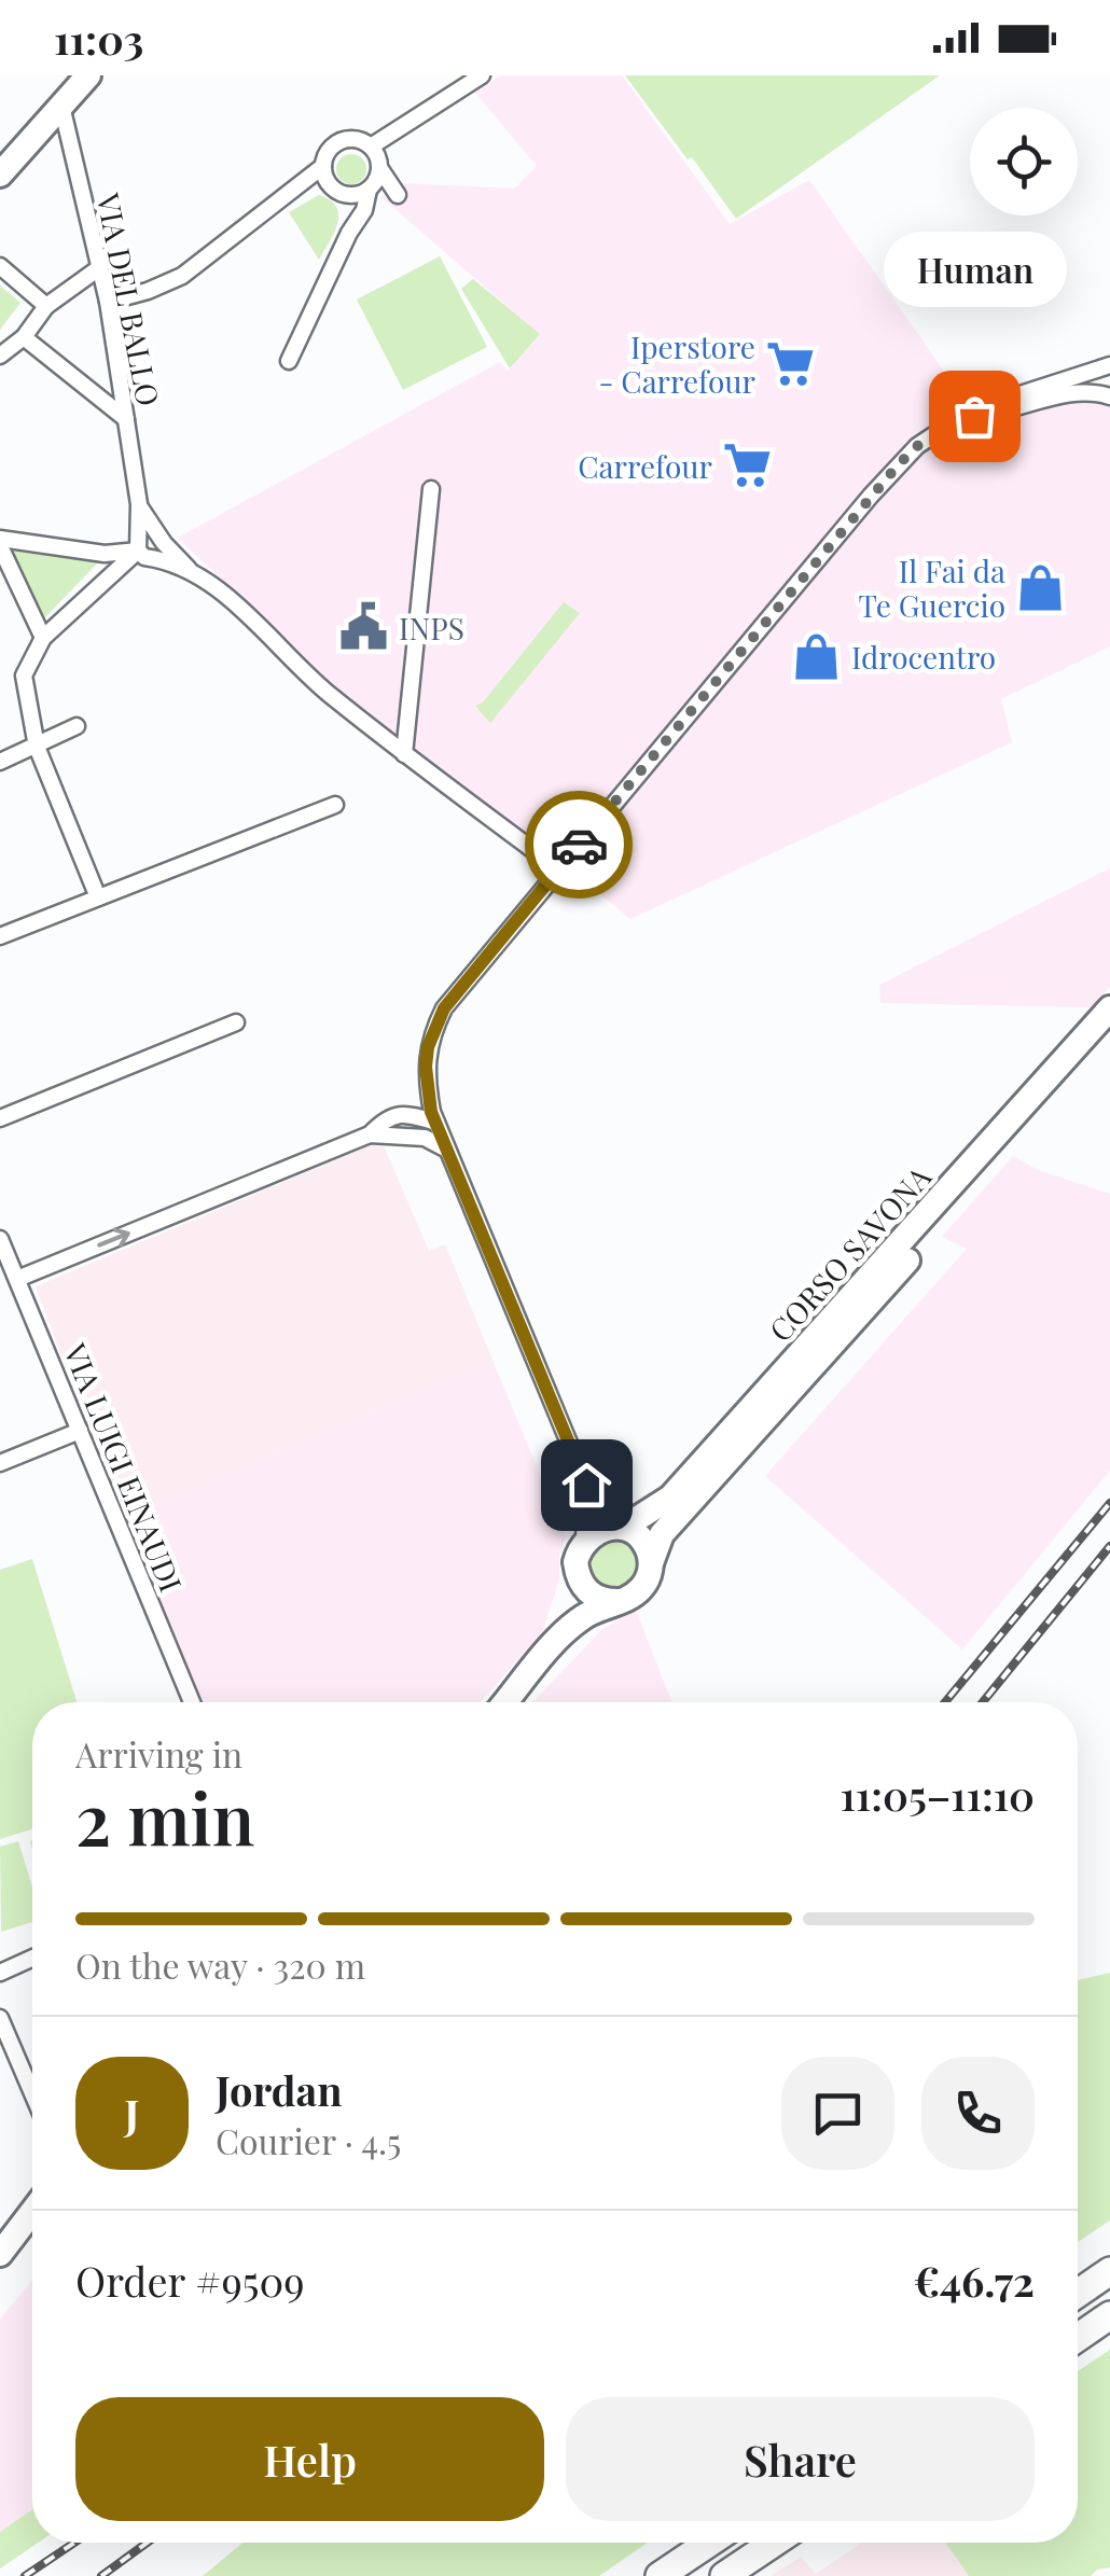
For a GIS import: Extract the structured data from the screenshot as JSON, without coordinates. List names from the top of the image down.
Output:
{
  "streets": {
    "main road": ["CORSO SAVONA"],
    "street": ["VIA DEL BALLO", "VIA LUIGI EINAUDI"]
  },
  "places": {
    "supermarket": ["Iperstore - Carrefour", "Carrefour"],
    "other": ["Human"],
    "shop": ["Il Fai da Te Guercio", "Idrocentro"],
    "public building": ["INPS"]
  },
  "page": {
    "status": "11:03",
    "bubble": "Human",
    "heading": ["2 min", "Arriving in", "11:05–11:10"],
    "panel": [
      "Jordan",
      "Courier · 4.5",
      "Order #9509",
      "€46.72"
    ],
    "bar": "On the way · 320 m",
    "round": "J",
    "buttons": ["Help", "Share"]
  }
}
